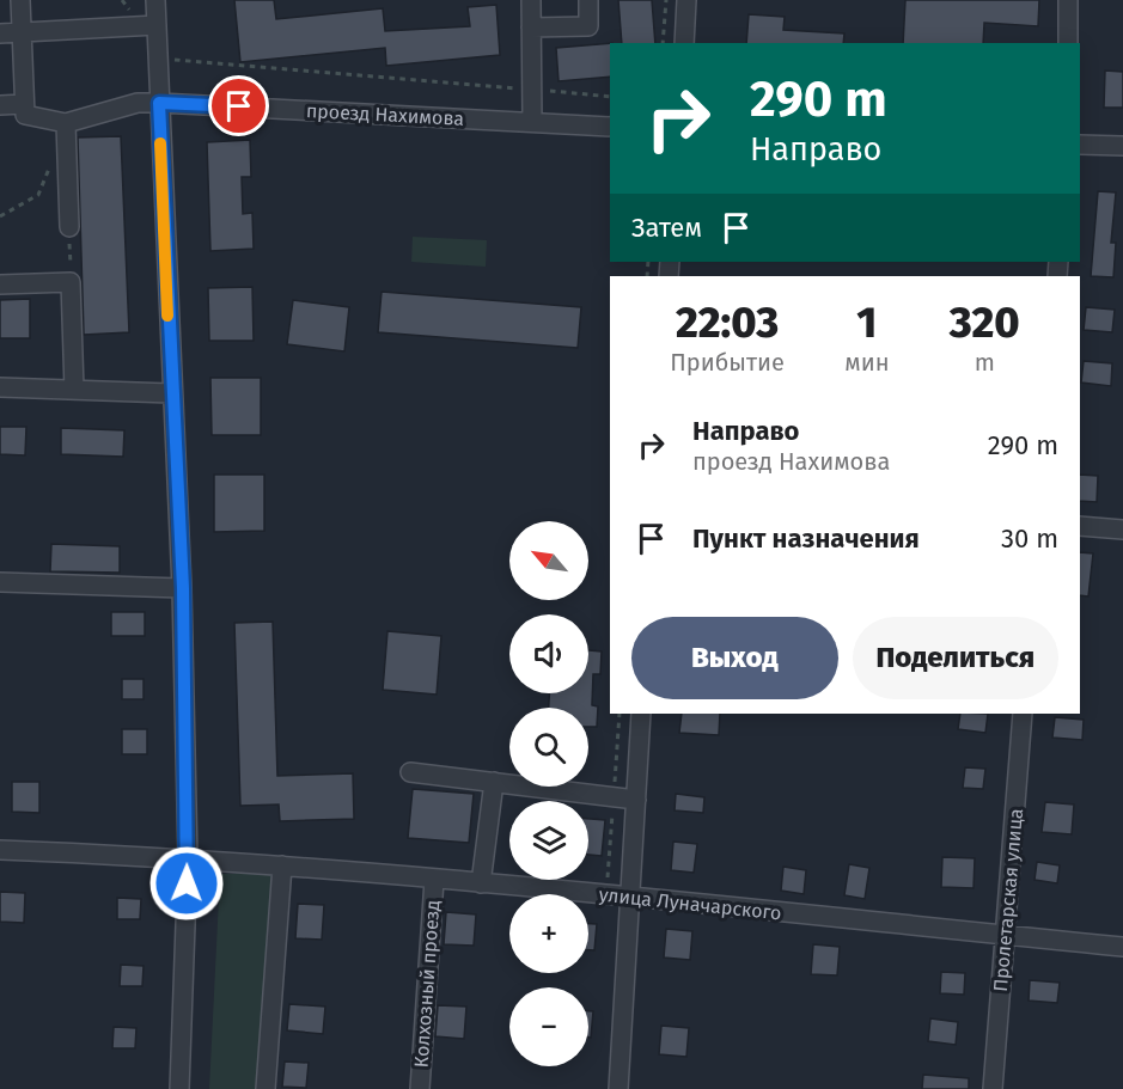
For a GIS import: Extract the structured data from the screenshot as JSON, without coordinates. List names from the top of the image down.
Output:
{
  "streets": {
    "street": [
      "проезд Нахимова",
      "Пролетарская улица",
      "улица Луначарского",
      "Колхозный проезд"
    ]
  },
  "crossings": [
    ["Пролетарская улица", "улица Луначарского"],
    ["улица Луначарского", "Колхозный проезд"]
  ],
  "north": "top left",
  "page": {
    "turn": ["290 m", "Направо"],
    "then": "Затем",
    "eta": [
      "22:03",
      "Прибытие",
      "1",
      "мин",
      "320",
      "m"
    ],
    "list": [
      {
        "name": "Направо",
        "note": "проезд Нахимова",
        "value": "290 m"
      },
      {
        "name": "Пункт назначения",
        "value": "30 m"
      }
    ],
    "map_buttons": ["+", "−"],
    "buttons": ["Выход", "Поделиться"]
  }
}
